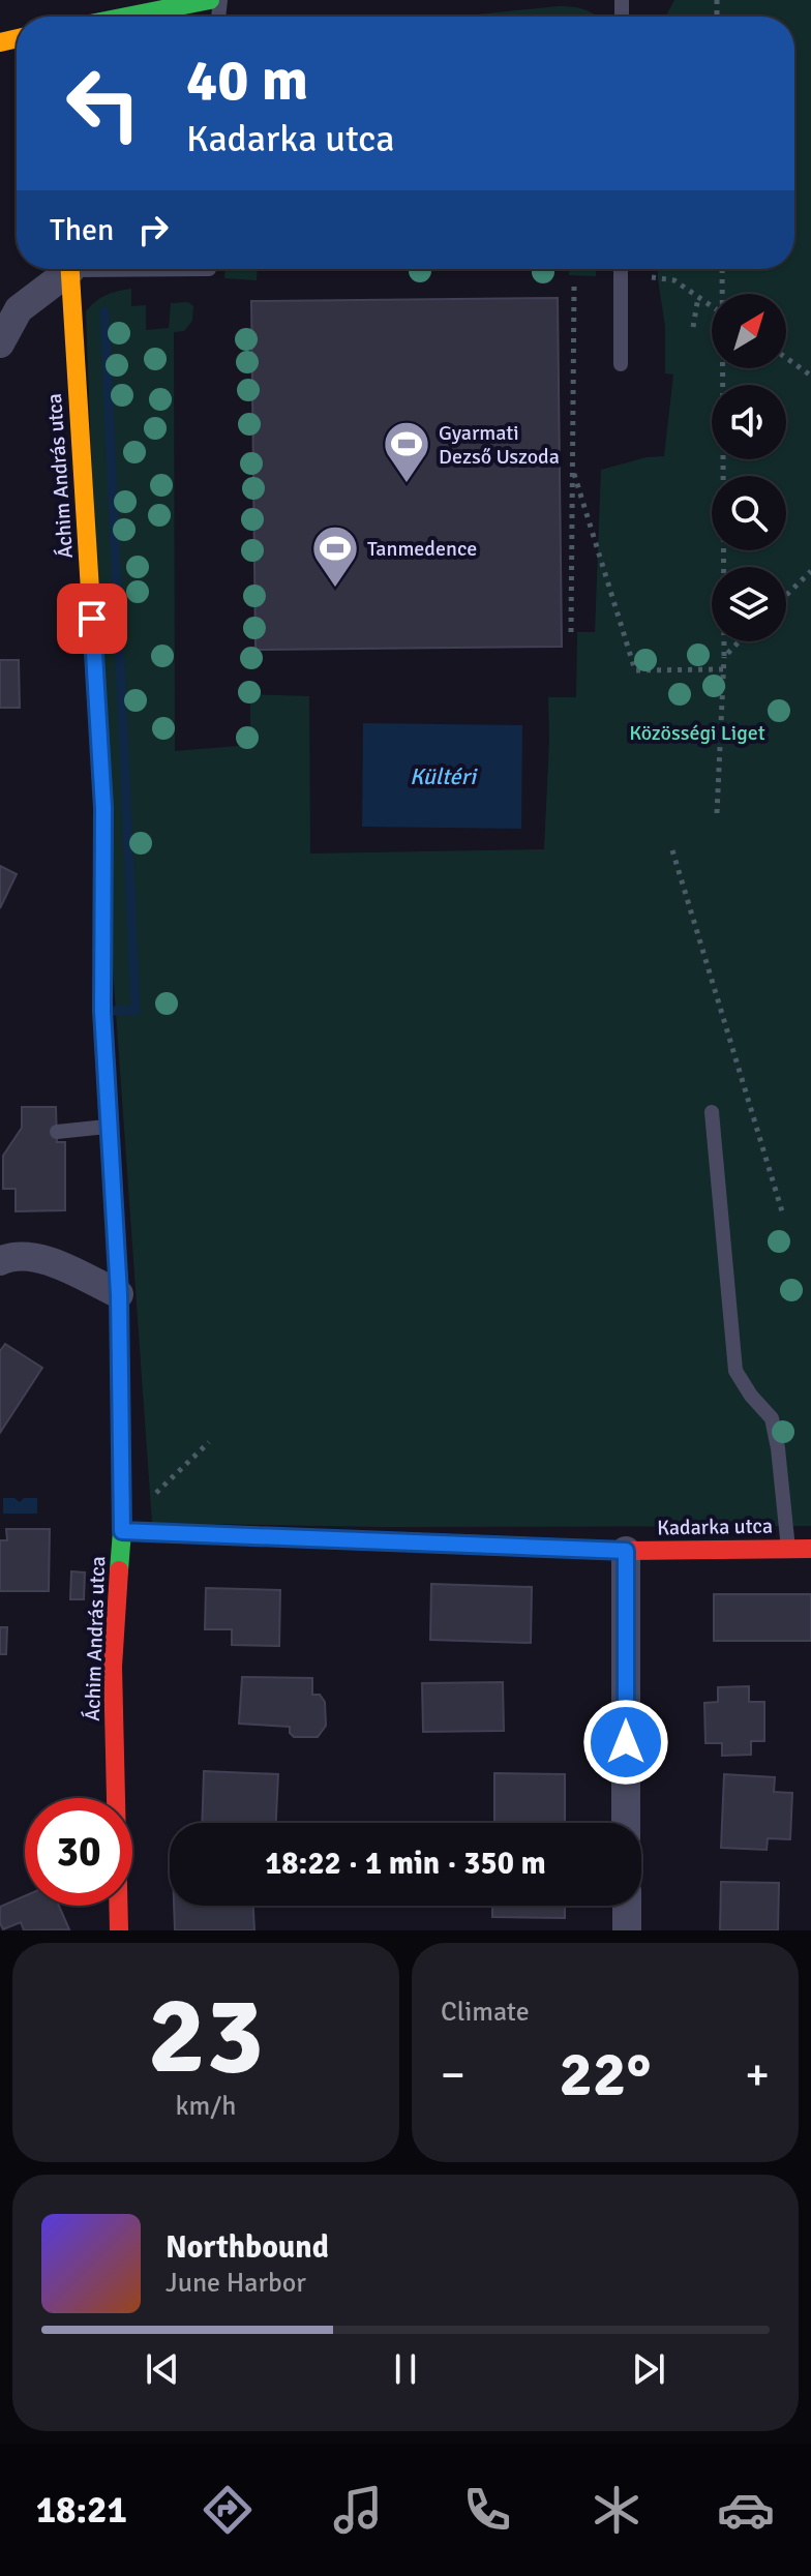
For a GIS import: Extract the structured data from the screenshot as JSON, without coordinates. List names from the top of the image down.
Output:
{
  "streets": {
    "street": ["Áchim András utca", "Kadarka utca"]
  },
  "crossings": [
    ["Áchim András utca", "Kadarka utca"]
  ],
  "water": ["Kültéri"],
  "parks": ["Közösségi Liget"],
  "places": {
    "sports": ["Gyarmati Dezső Uszoda", "Tanmedence"]
  },
  "north": "top right",
  "page": {
    "turn": ["40 m", "Kadarka utca"],
    "then": "Then",
    "limit": "30",
    "trip": "18:22 · 1 min · 350 m",
    "tile": [
      ["23", "km/h"],
      "Climate"
    ],
    "heat": ["−", "22°", "+"],
    "song": ["Northbound", "June Harbor"],
    "tabs": "18:21"
  }
}
